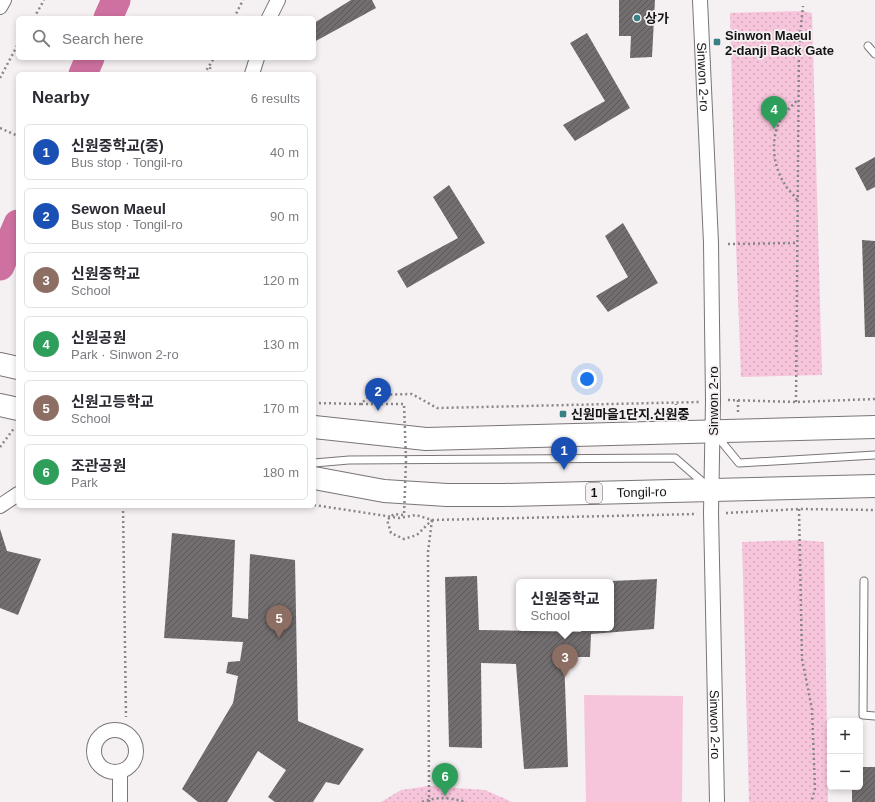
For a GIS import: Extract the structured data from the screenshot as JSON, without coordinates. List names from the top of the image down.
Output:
{
  "streets": {
    "main road": ["Tongil-ro", "1"],
    "street": ["Sinwon 2-ro"]
  },
  "crossings": [
    ["Sinwon 2-ro", "Tongil-ro"]
  ],
  "places": {
    "other": ["상가"],
    "transit": ["Sinwon Maeul 2-danji Back Gate", "신원마을1단지.신원중"]
  },
  "page": {
    "search": "Search here",
    "heading": ["Nearby", "6 results"],
    "pins": [
      "4",
      "2",
      "1",
      "5",
      "3",
      "6"
    ],
    "list": [
      {
        "mark": "1",
        "name": "신원중학교(중)",
        "note": "Bus stop · Tongil-ro",
        "value": "40 m"
      },
      {
        "mark": "2",
        "name": "Sewon Maeul",
        "note": "Bus stop · Tongil-ro",
        "value": "90 m"
      },
      {
        "mark": "3",
        "name": "신원중학교",
        "note": "School",
        "value": "120 m"
      },
      {
        "mark": "4",
        "name": "신원공원",
        "note": "Park · Sinwon 2-ro",
        "value": "130 m"
      },
      {
        "mark": "5",
        "name": "신원고등학교",
        "note": "School",
        "value": "170 m"
      },
      {
        "mark": "6",
        "name": "조관공원",
        "note": "Park",
        "value": "180 m"
      }
    ],
    "popup": ["신원중학교", "School"],
    "map_buttons": ["+", "−"]
  }
}
